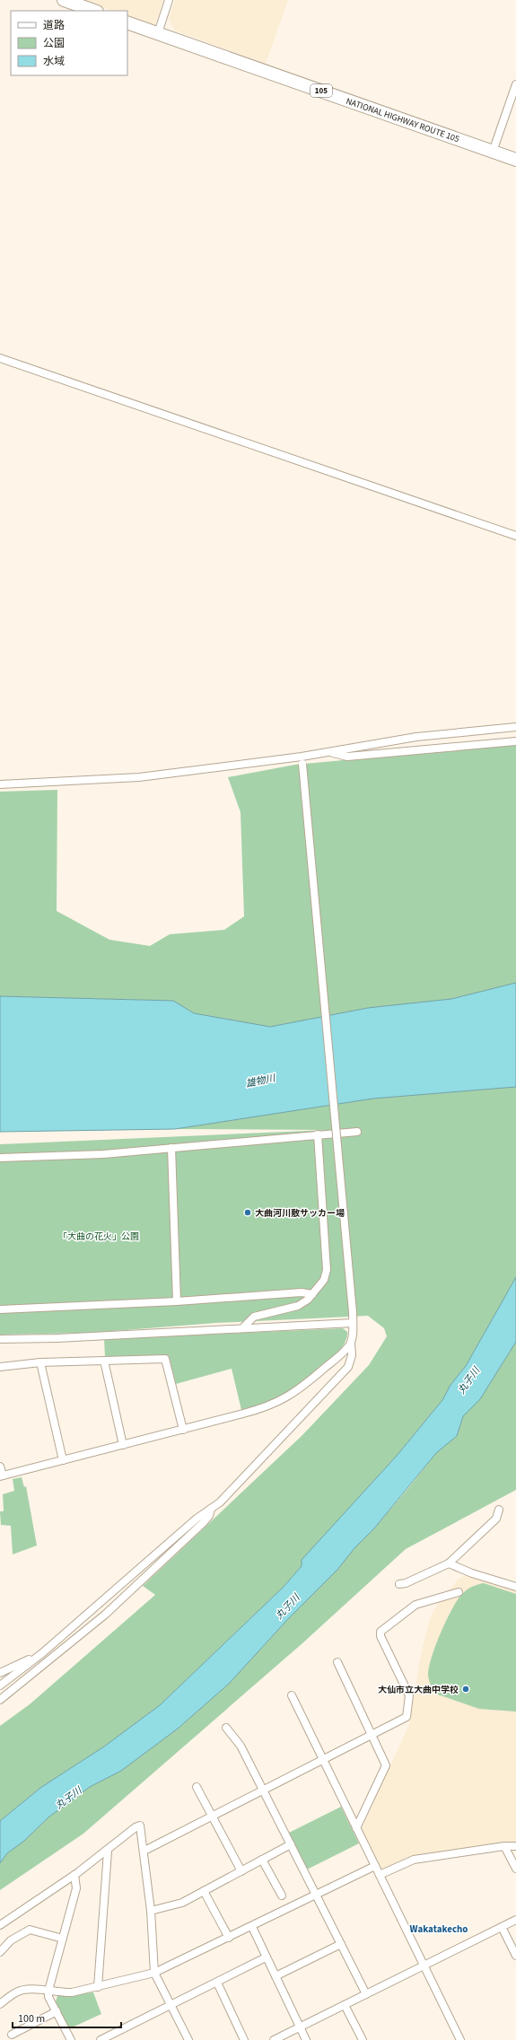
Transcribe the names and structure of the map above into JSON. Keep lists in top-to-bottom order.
{
  "streets": {
    "highway": ["105", "NATIONAL HIGHWAY ROUTE 105"]
  },
  "districts": ["Wakatakecho"],
  "water": ["雄物川", "丸子川"],
  "parks": ["「大曲の花火」公園"],
  "places": ["大曲河川敷サッカー場", "大仙市立大曲中学校"],
  "legend": ["道路", "公園", "水域"],
  "scale_bar": "100 m"
}
